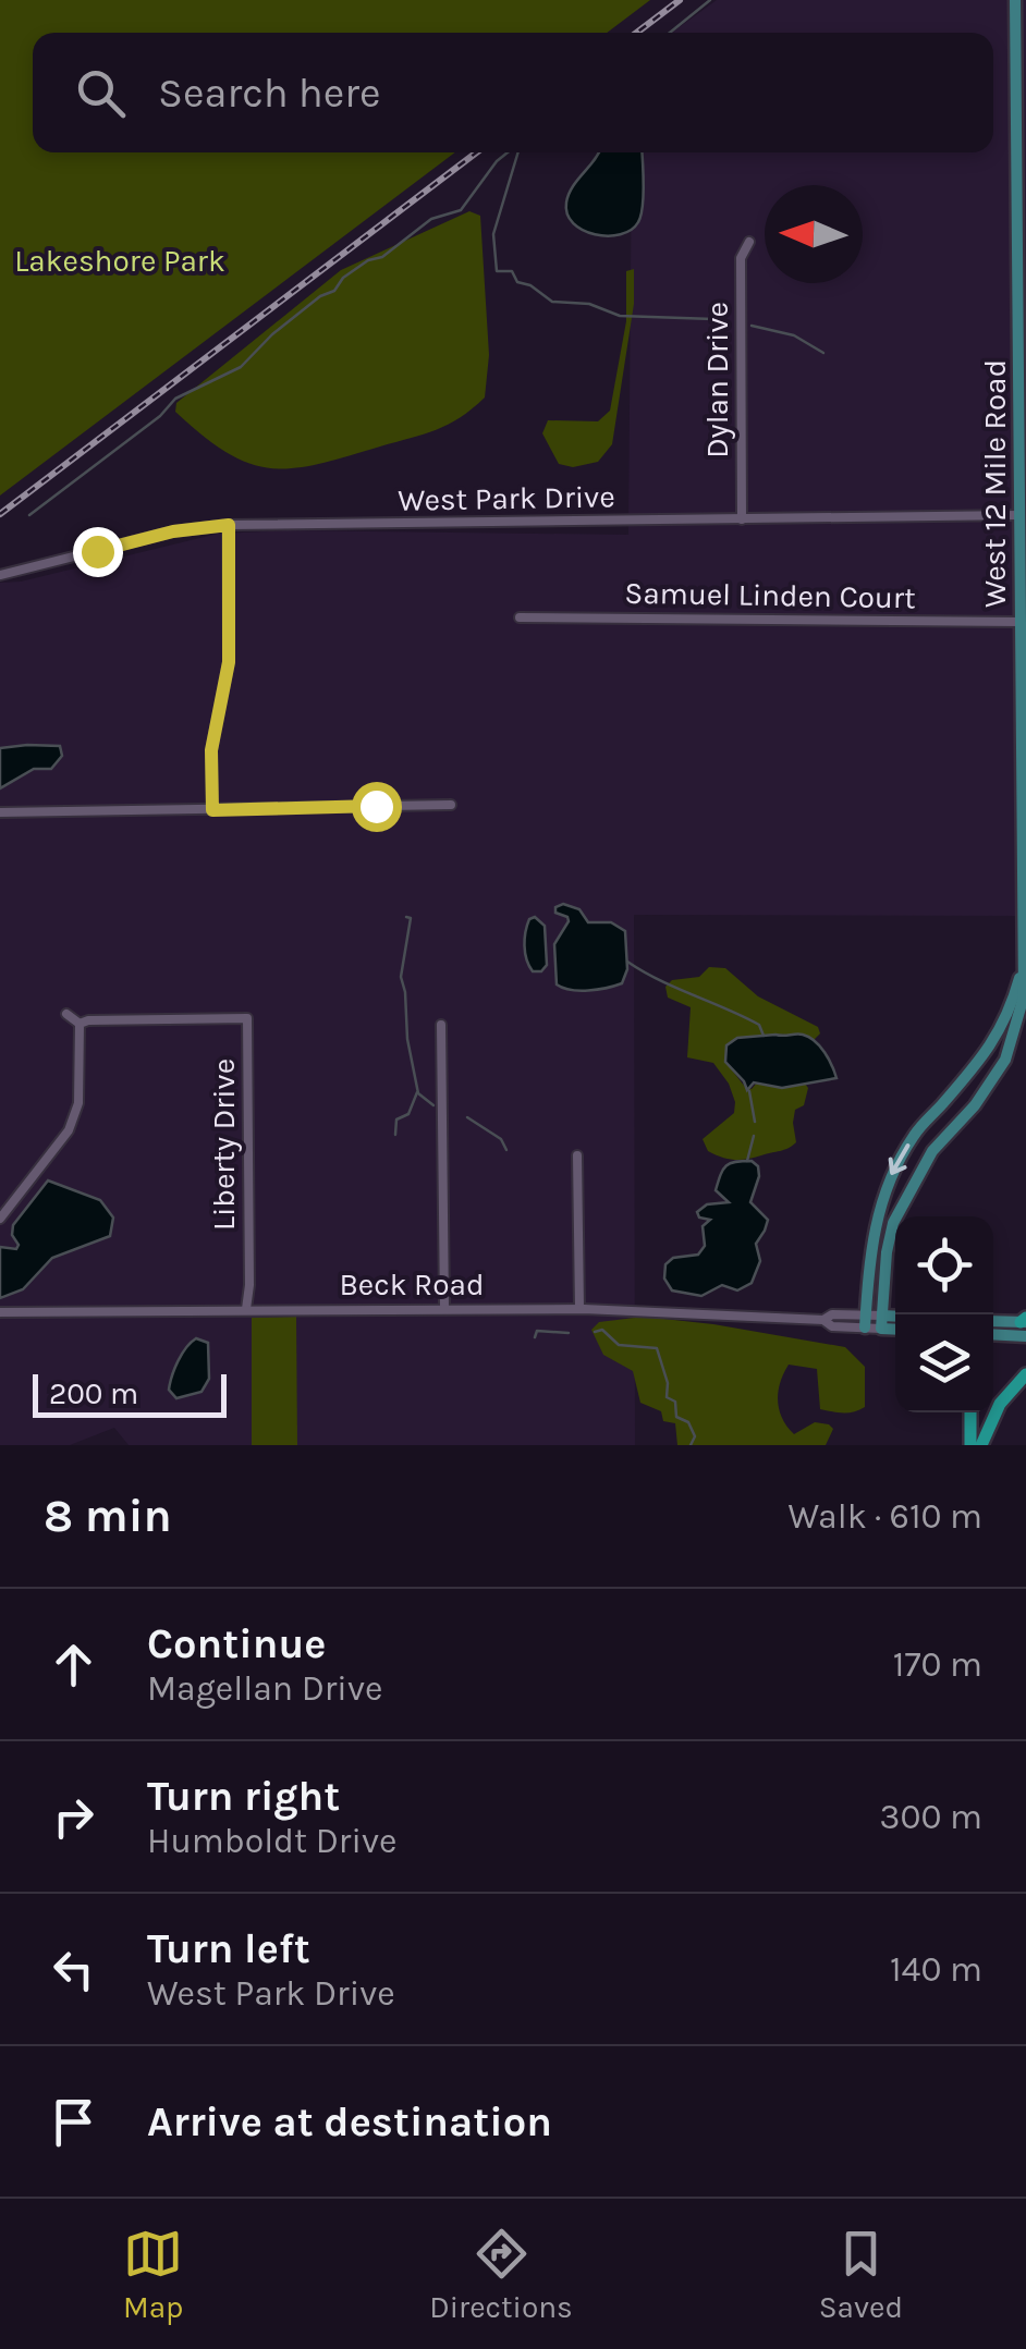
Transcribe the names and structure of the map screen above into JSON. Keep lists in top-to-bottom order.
{
  "streets": {
    "main road": ["West 12 Mile Road", "Beck Road"],
    "street": [
      "Dylan Drive",
      "West Park Drive",
      "Samuel Linden Court",
      "Liberty Drive"
    ]
  },
  "crossings": [
    ["Dylan Drive", "West Park Drive"],
    ["West 12 Mile Road", "West Park Drive"],
    ["West 12 Mile Road", "Samuel Linden Court"],
    ["West 12 Mile Road", "Beck Road"],
    ["Liberty Drive", "Beck Road"]
  ],
  "parks": ["Lakeshore Park"],
  "scale_bar": "200 m",
  "north": "left",
  "page": {
    "search": "Search here",
    "scale": "200 m",
    "heading": ["8 min", "Walk · 610 m"],
    "list": [
      ["Continue", "Magellan Drive", "170 m"],
      ["Turn right", "Humboldt Drive", "300 m"],
      ["Turn left", "West Park Drive", "140 m"],
      "Arrive at destination"
    ],
    "nav": ["Map", "Directions", "Saved"]
  }
}
